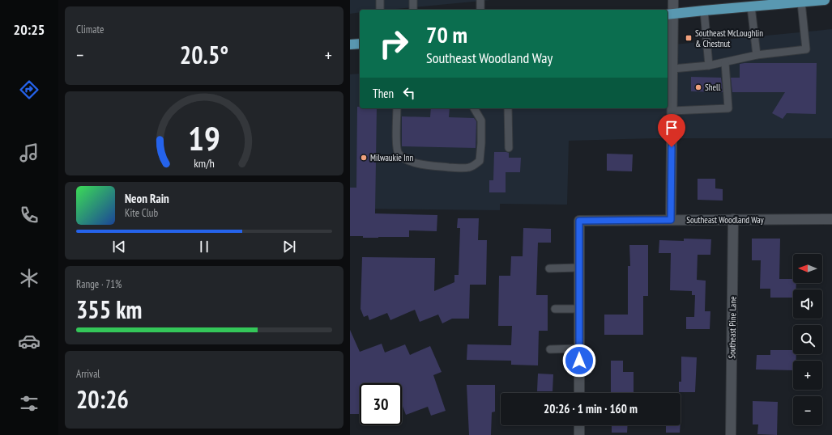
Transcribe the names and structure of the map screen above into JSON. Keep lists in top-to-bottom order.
{
  "streets": {
    "street": ["Southeast Woodland Way", "Southeast Pine Lane"]
  },
  "crossings": [
    ["Southeast Woodland Way", "Southeast Pine Lane"]
  ],
  "places": {
    "transit": ["Southeast McLoughlin & Chestnut"],
    "other": ["Shell", "Milwaukie Inn"]
  },
  "north": "left",
  "page": {
    "tabs": "20:25",
    "tile": [
      "Climate",
      ["Range · 71%", "355 km"],
      ["Arrival", "20:26"]
    ],
    "turn": ["70 m", "Southeast Woodland Way"],
    "heat": ["−", "20.5°", "+"],
    "then": "Then",
    "song": ["Neon Rain", "Kite Club"],
    "map_buttons": ["+", "−"],
    "limit": "30",
    "trip": "20:26 · 1 min · 160 m",
    "gauge": ["19", "km/h"]
  }
}
